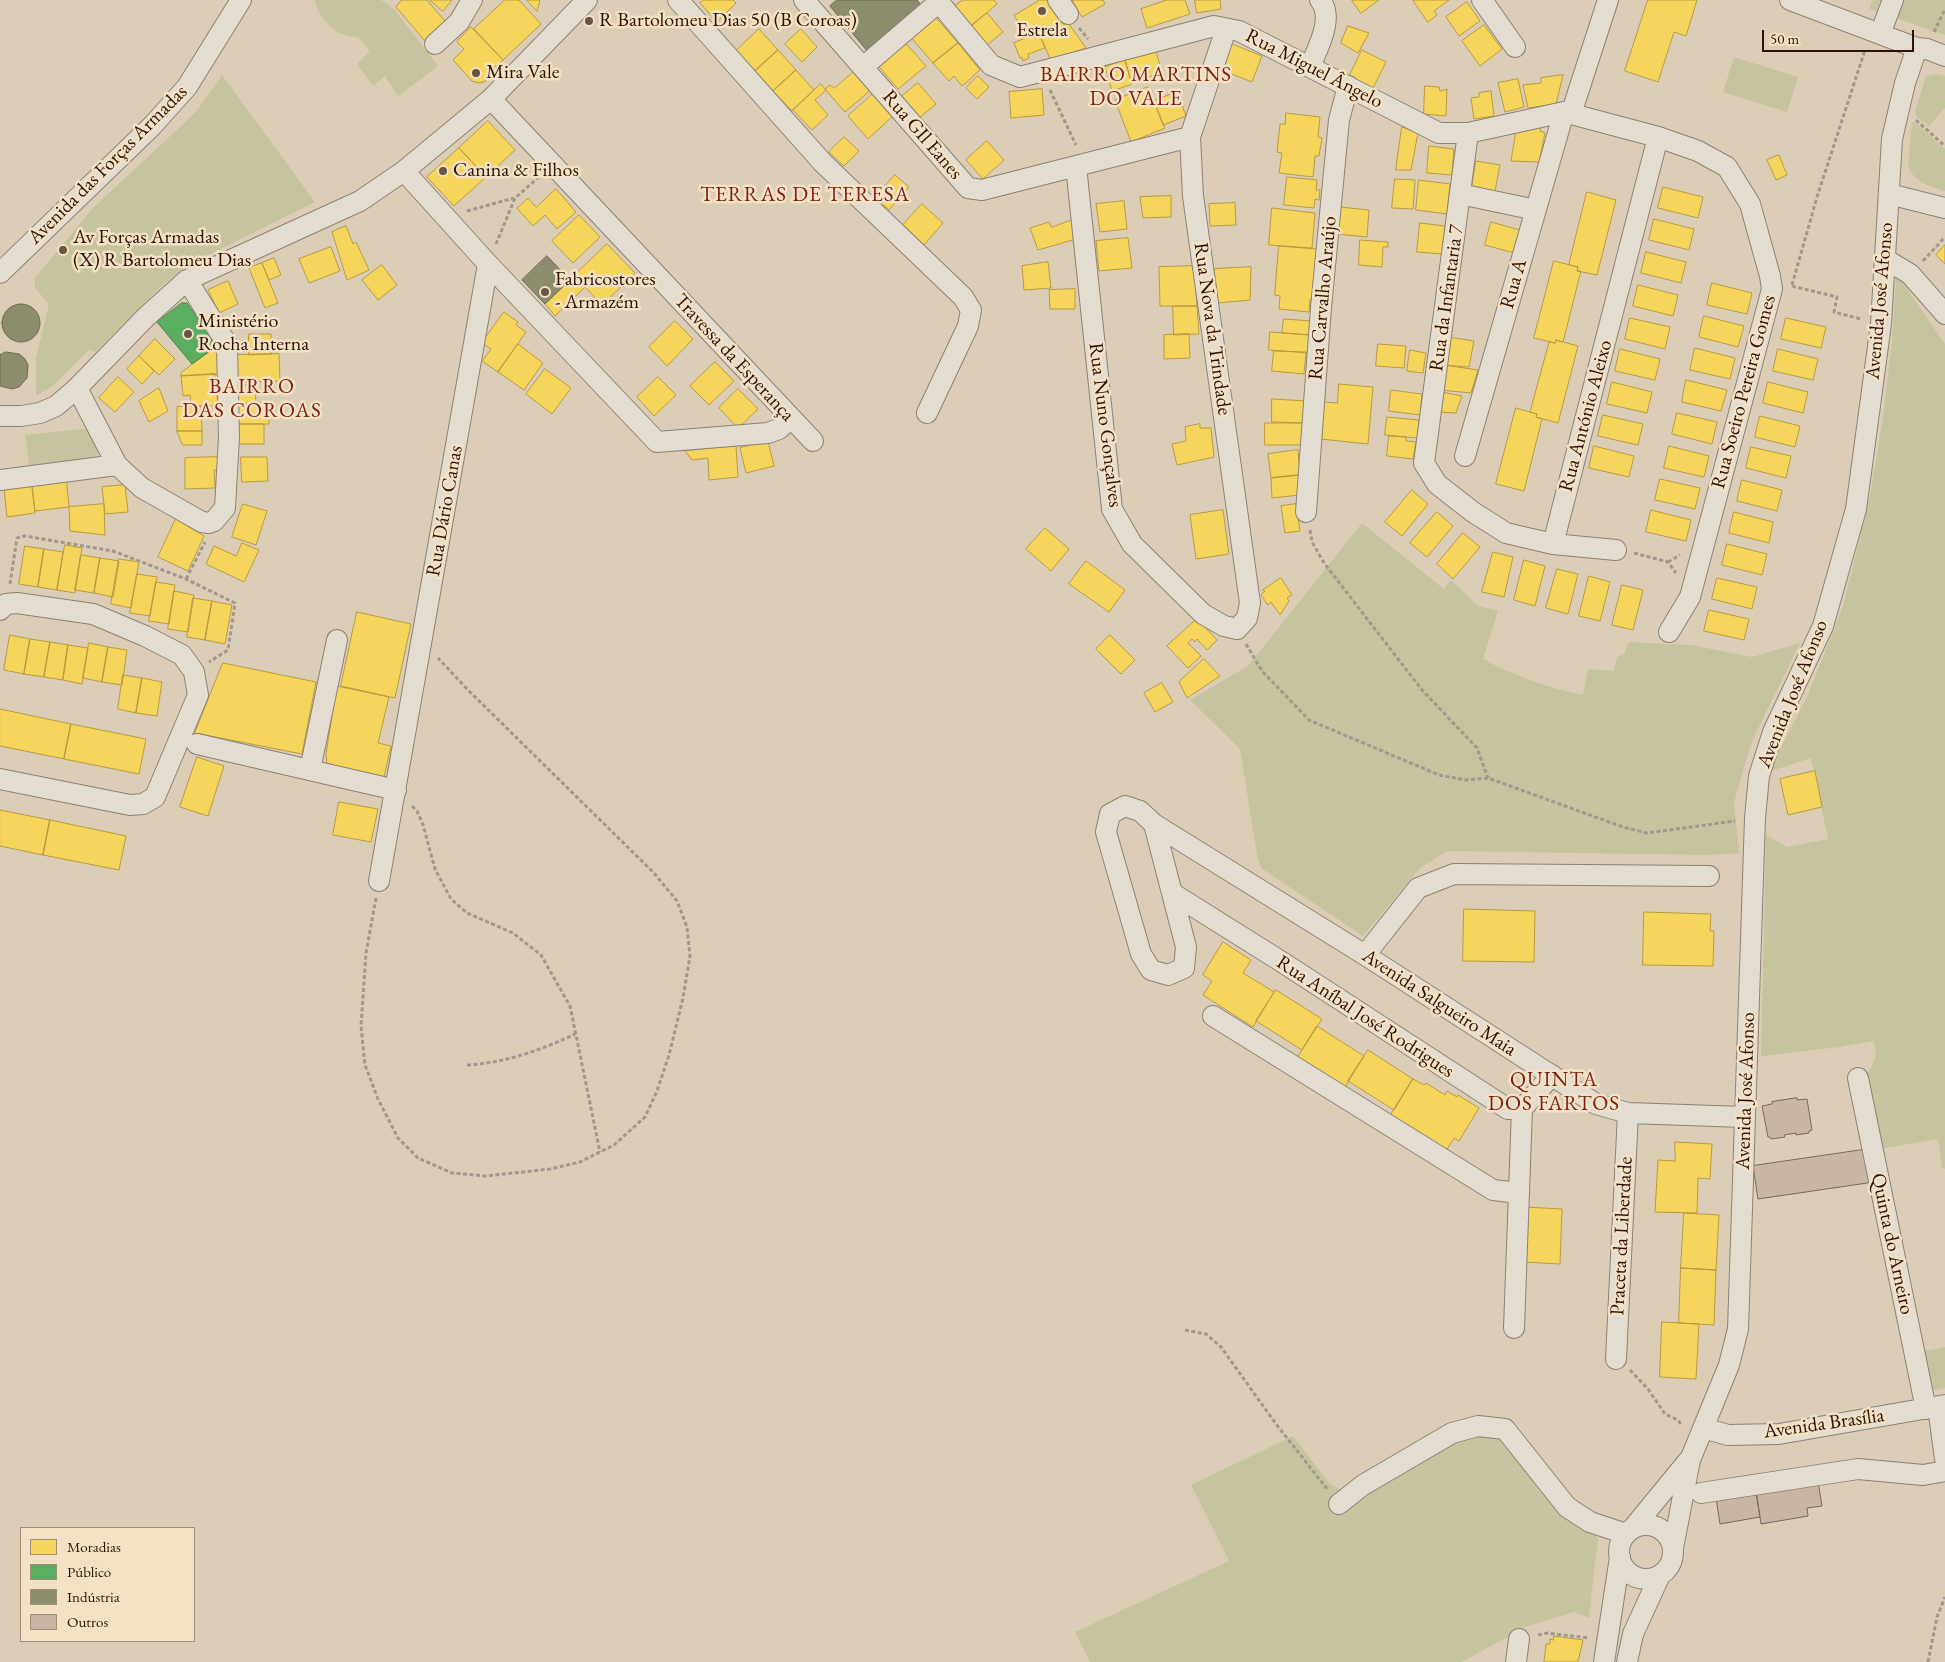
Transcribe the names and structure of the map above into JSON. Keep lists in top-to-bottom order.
{
  "streets": {
    "street": [
      "Rua Miguel Ângelo",
      "Rua GIl Eanes",
      "Avenida das Forças Armadas",
      "Rua A",
      "Rua Carvalho Araújo",
      "Rua da Infantaria 7",
      "Avenida José Afonso",
      "Rua Nova da Trindade",
      "Travessa da Esperança",
      "Rua Soeiro Pereira Gomes",
      "Rua António Aleixo",
      "Rua Nuno Gonçalves",
      "Rua Dário Canas",
      "Avenida Salgueiro Maia",
      "Rua Aníbal José Rodrigues",
      "Praceta da Liberdade",
      "Quinta do Arneiro",
      "Avenida Brasília"
    ]
  },
  "crossings": [
    ["Rua Miguel Ângelo", "Rua A"],
    ["Rua Miguel Ângelo", "Rua Carvalho Araújo"],
    ["Rua Miguel Ângelo", "Rua da Infantaria 7"],
    ["Rua Miguel Ângelo", "Rua Nova da Trindade"],
    ["Rua Miguel Ângelo", "Rua Soeiro Pereira Gomes"],
    ["Rua GIl Eanes", "Rua Nova da Trindade"],
    ["Rua GIl Eanes", "Rua Nuno Gonçalves"],
    ["Rua A", "Rua Soeiro Pereira Gomes"],
    ["Rua da Infantaria 7", "Rua António Aleixo"],
    ["Avenida José Afonso", "Avenida Salgueiro Maia"],
    ["Avenida José Afonso", "Avenida Brasília"],
    ["Rua Nova da Trindade", "Rua Nuno Gonçalves"],
    ["Rua Soeiro Pereira Gomes", "Rua António Aleixo"],
    ["Avenida Salgueiro Maia", "Rua Aníbal José Rodrigues"],
    ["Avenida Salgueiro Maia", "Praceta da Liberdade"],
    ["Quinta do Arneiro", "Avenida Brasília"]
  ],
  "districts": [
    "BAIRRO MARTINS DO VALE",
    "TERRAS DE TERESA",
    "BAIRRO DAS COROAS",
    "QUINTA DOS FARTOS"
  ],
  "places": [
    "Estrela",
    "R Bartolomeu Dias 50 (B Coroas)",
    "Mira Vale",
    "Canina & Filhos",
    "Av Forças Armadas (X) R Bartolomeu Dias",
    "Fabricostores - Armazém",
    "Ministério Rocha Interna"
  ],
  "legend": [
    "Moradias",
    "Público",
    "Indústria",
    "Outros"
  ],
  "scale_bar": "50 m"
}
